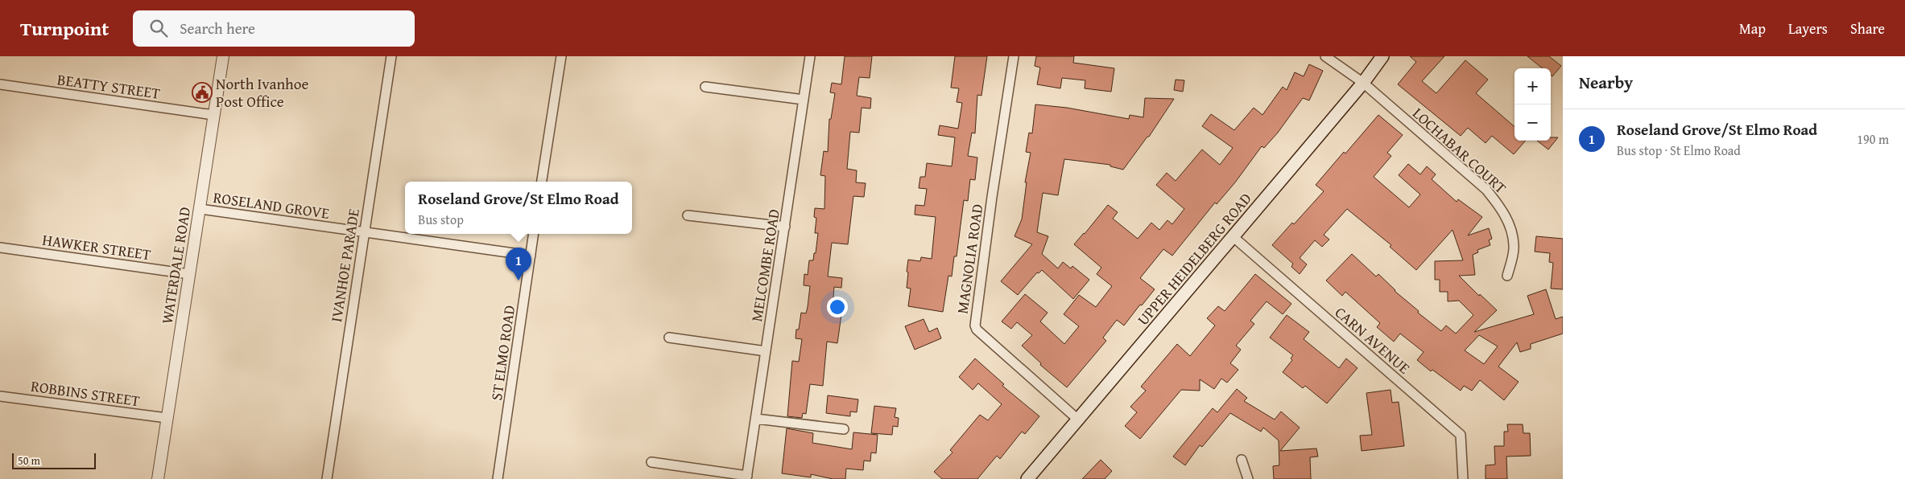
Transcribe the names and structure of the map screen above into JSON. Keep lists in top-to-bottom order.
{
  "streets": {
    "main road": ["UPPER HEIDELBERG ROAD"],
    "street": [
      "BEATTY STREET",
      "LOCHABAR COURT",
      "ROSELAND GROVE",
      "HAWKER STREET",
      "MAGNOLIA ROAD",
      "WATERDALE ROAD",
      "IVANHOE PARADE",
      "MELCOMBE ROAD",
      "CARN AVENUE",
      "ST ELMO ROAD",
      "ROBBINS STREET"
    ]
  },
  "crossings": [
    ["BEATTY STREET", "WATERDALE ROAD"],
    ["LOCHABAR COURT", "UPPER HEIDELBERG ROAD"],
    ["ROSELAND GROVE", "WATERDALE ROAD"],
    ["ROSELAND GROVE", "IVANHOE PARADE"],
    ["ROSELAND GROVE", "ST ELMO ROAD"],
    ["HAWKER STREET", "WATERDALE ROAD"],
    ["MAGNOLIA ROAD", "UPPER HEIDELBERG ROAD"],
    ["UPPER HEIDELBERG ROAD", "CARN AVENUE"],
    ["WATERDALE ROAD", "ROBBINS STREET"]
  ],
  "places": {
    "public building": ["North Ivanhoe Post Office"]
  },
  "scale_bar": "50 m",
  "page": {
    "header": "Turnpoint",
    "search": "Search here",
    "nav": ["Map", "Layers", "Share"],
    "heading": "Nearby",
    "map_buttons": ["+", "−"],
    "list": [
      {
        "mark": "1",
        "name": "Roseland Grove/St Elmo Road",
        "note": "Bus stop · St Elmo Road",
        "value": "190 m"
      }
    ],
    "popup": ["Roseland Grove/St Elmo Road", "Bus stop"],
    "pins": "1",
    "scale": "50 m"
  }
}
